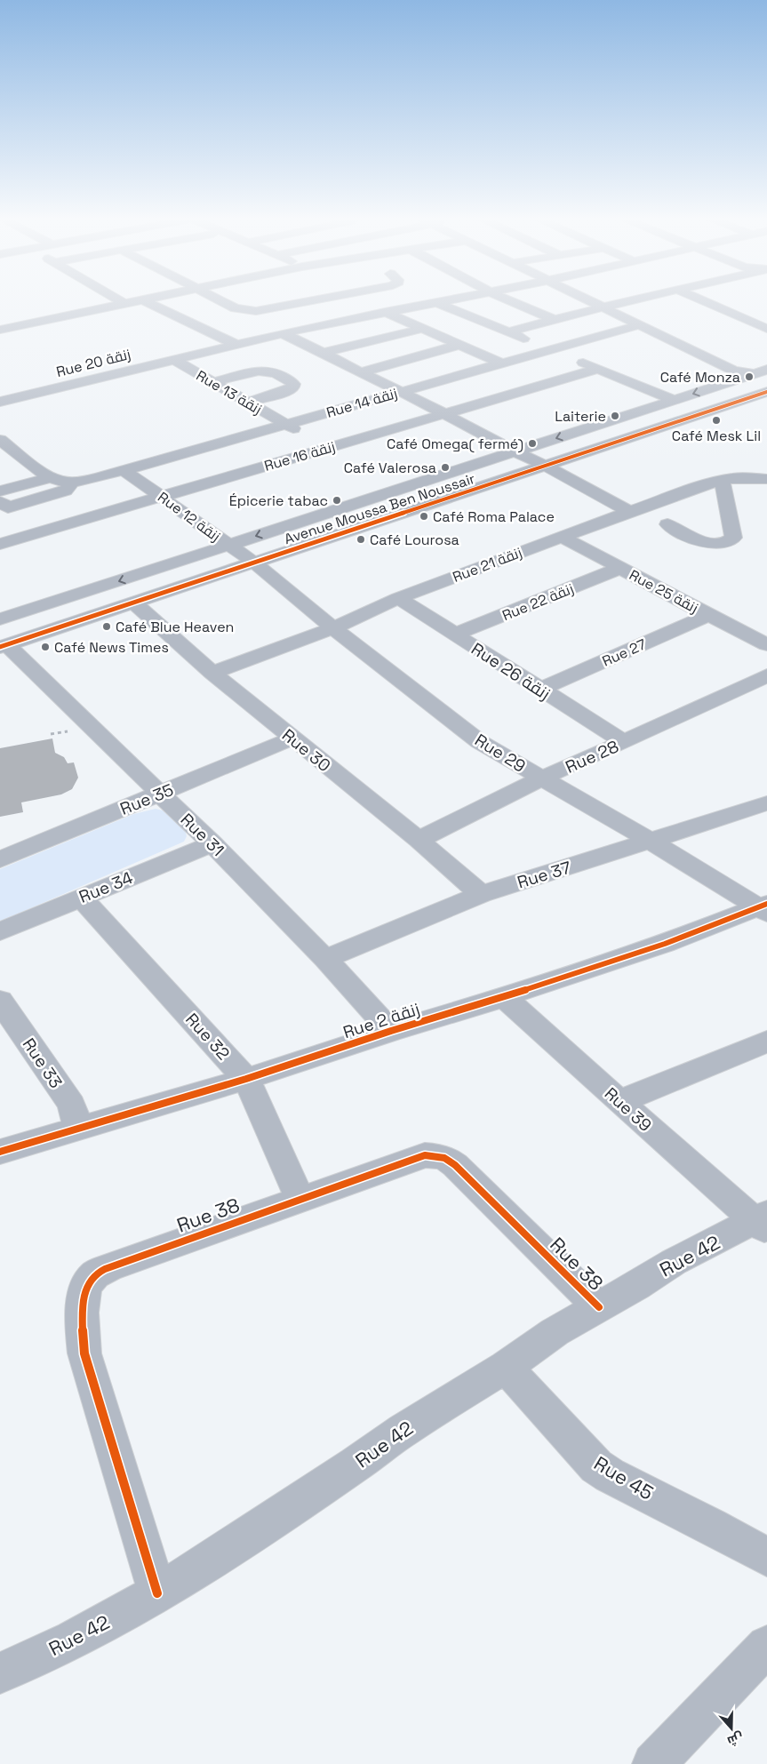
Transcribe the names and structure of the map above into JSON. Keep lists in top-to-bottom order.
{
  "streets": {
    "street": [
      "Rue 20 زنقة",
      "Rue 13 زنقة",
      "Rue 14 زنقة",
      "Rue 16 زنقة",
      "Avenue Moussa Ben Noussair",
      "Rue 12 زنقة",
      "Rue 21 زنقة",
      "Rue 25 زنقة",
      "Rue 22 زنقة",
      "Rue 27",
      "Rue 26 زنقة",
      "Rue 30",
      "Rue 29",
      "Rue 28",
      "Rue 35",
      "Rue 31",
      "Rue 37",
      "Rue 34",
      "Rue 2 زنقة",
      "Rue 32",
      "Rue 33",
      "Rue 39",
      "Rue 38",
      "Rue 42",
      "Rue 45"
    ]
  },
  "crossings": [
    ["Rue 20 زنقة", "Rue 13 زنقة"],
    ["Rue 13 زنقة", "Rue 14 زنقة"],
    ["Rue 13 زنقة", "Rue 16 زنقة"],
    ["Rue 14 زنقة", "Rue 12 زنقة"],
    ["Rue 16 زنقة", "Rue 12 زنقة"],
    ["Avenue Moussa Ben Noussair", "Rue 12 زنقة"],
    ["Avenue Moussa Ben Noussair", "Rue 30"],
    ["Avenue Moussa Ben Noussair", "Rue 29"],
    ["Avenue Moussa Ben Noussair", "Rue 31"],
    ["Rue 12 زنقة", "Rue 29"],
    ["Rue 21 زنقة", "Rue 25 زنقة"],
    ["Rue 21 زنقة", "Rue 26 زنقة"],
    ["Rue 21 زنقة", "Rue 30"],
    ["Rue 21 زنقة", "Rue 29"],
    ["Rue 25 زنقة", "Rue 22 زنقة"],
    ["Rue 25 زنقة", "Rue 27"],
    ["Rue 22 زنقة", "Rue 26 زنقة"],
    ["Rue 27", "Rue 26 زنقة"],
    ["Rue 26 زنقة", "Rue 28"],
    ["Rue 30", "Rue 28"],
    ["Rue 30", "Rue 35"],
    ["Rue 30", "Rue 37"],
    ["Rue 29", "Rue 28"],
    ["Rue 29", "Rue 37"],
    ["Rue 29", "Rue 2 زنقة"],
    ["Rue 35", "Rue 31"],
    ["Rue 31", "Rue 37"],
    ["Rue 31", "Rue 34"],
    ["Rue 31", "Rue 2 زنقة"],
    ["Rue 34", "Rue 32"],
    ["Rue 2 زنقة", "Rue 32"],
    ["Rue 2 زنقة", "Rue 33"],
    ["Rue 2 زنقة", "Rue 39"],
    ["Rue 32", "Rue 38"],
    ["Rue 39", "Rue 42"],
    ["Rue 38", "Rue 42"],
    ["Rue 42", "Rue 45"]
  ],
  "places": [
    "Café Monza",
    "Laiterie",
    "Café Mesk Lil",
    "Café Omega( fermé)",
    "Café Valerosa",
    "Épicerie tabac",
    "Café Roma Palace",
    "Café Lourosa",
    "Café Blue Heaven",
    "Café News Times"
  ],
  "north": "bottom"
}
